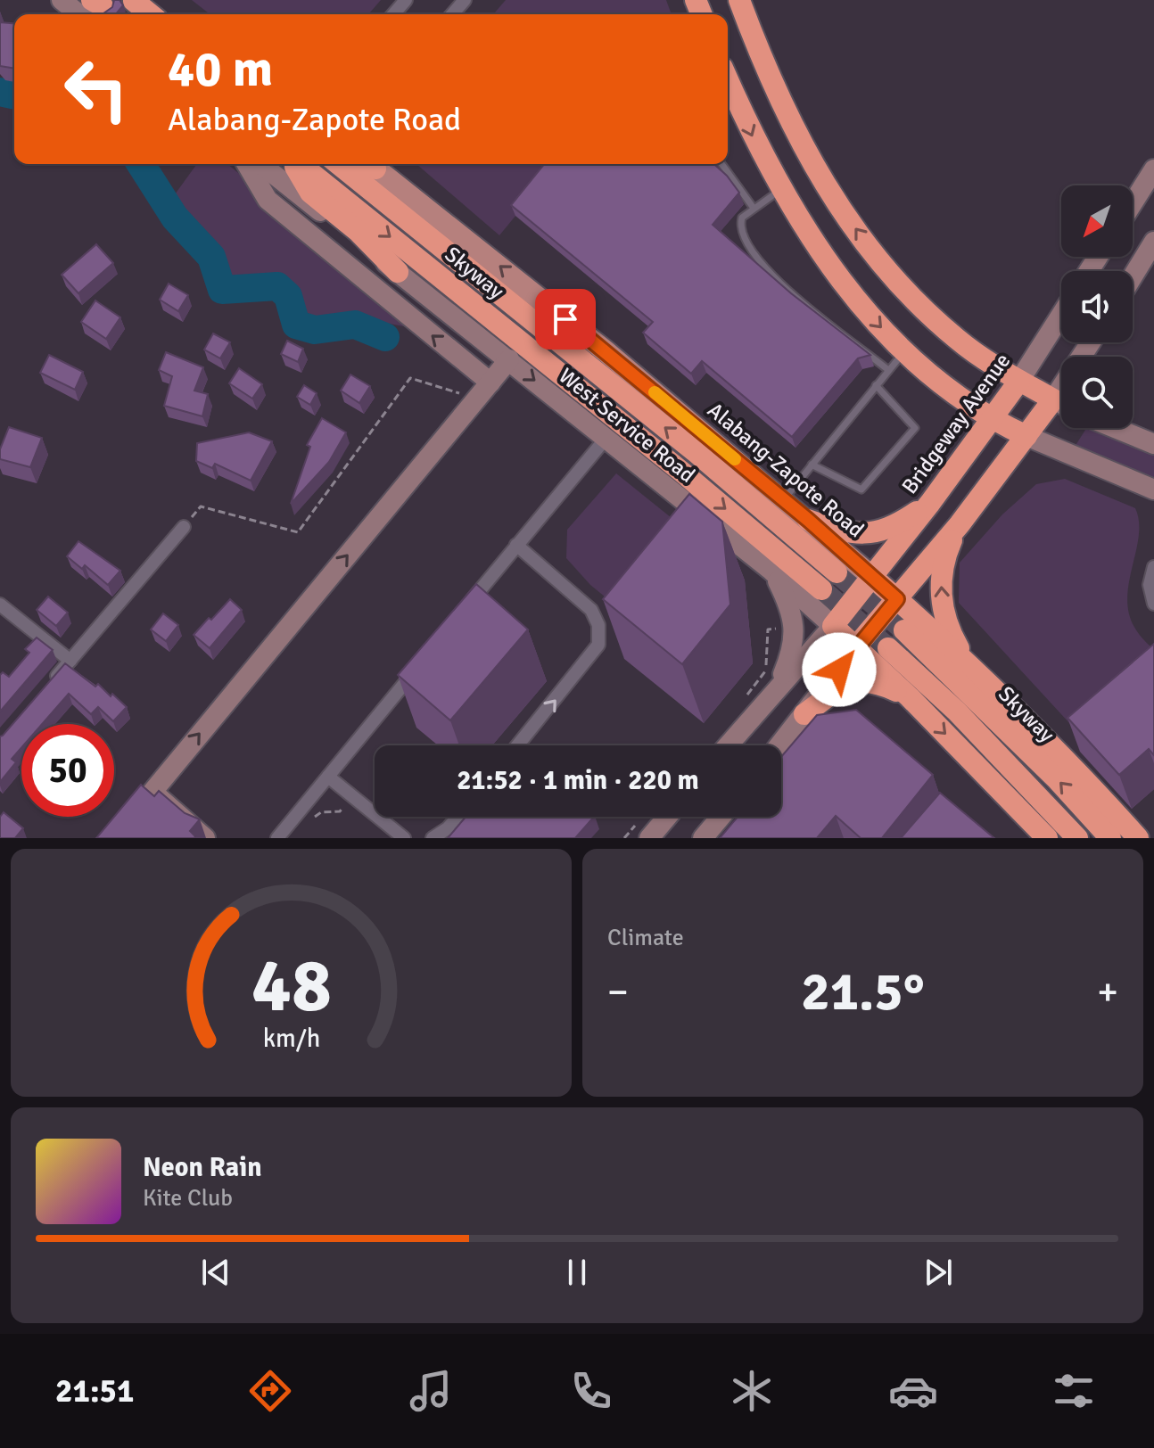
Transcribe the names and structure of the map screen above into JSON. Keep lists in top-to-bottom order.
{
  "streets": {
    "highway": ["Skyway", "Bridgeway Avenue", "Alabang-Zapote Road"],
    "main road": ["West Service Road"]
  },
  "crossings": [
    ["Bridgeway Avenue", "West Service Road"],
    ["Bridgeway Avenue", "Alabang-Zapote Road"]
  ],
  "north": "bottom left",
  "page": {
    "turn": ["40 m", "Alabang-Zapote Road"],
    "limit": "50",
    "trip": "21:52 · 1 min · 220 m",
    "tile": "Climate",
    "heat": ["−", "21.5°", "+"],
    "song": ["Neon Rain", "Kite Club"],
    "tabs": "21:51",
    "gauge": ["48", "km/h"]
  }
}
